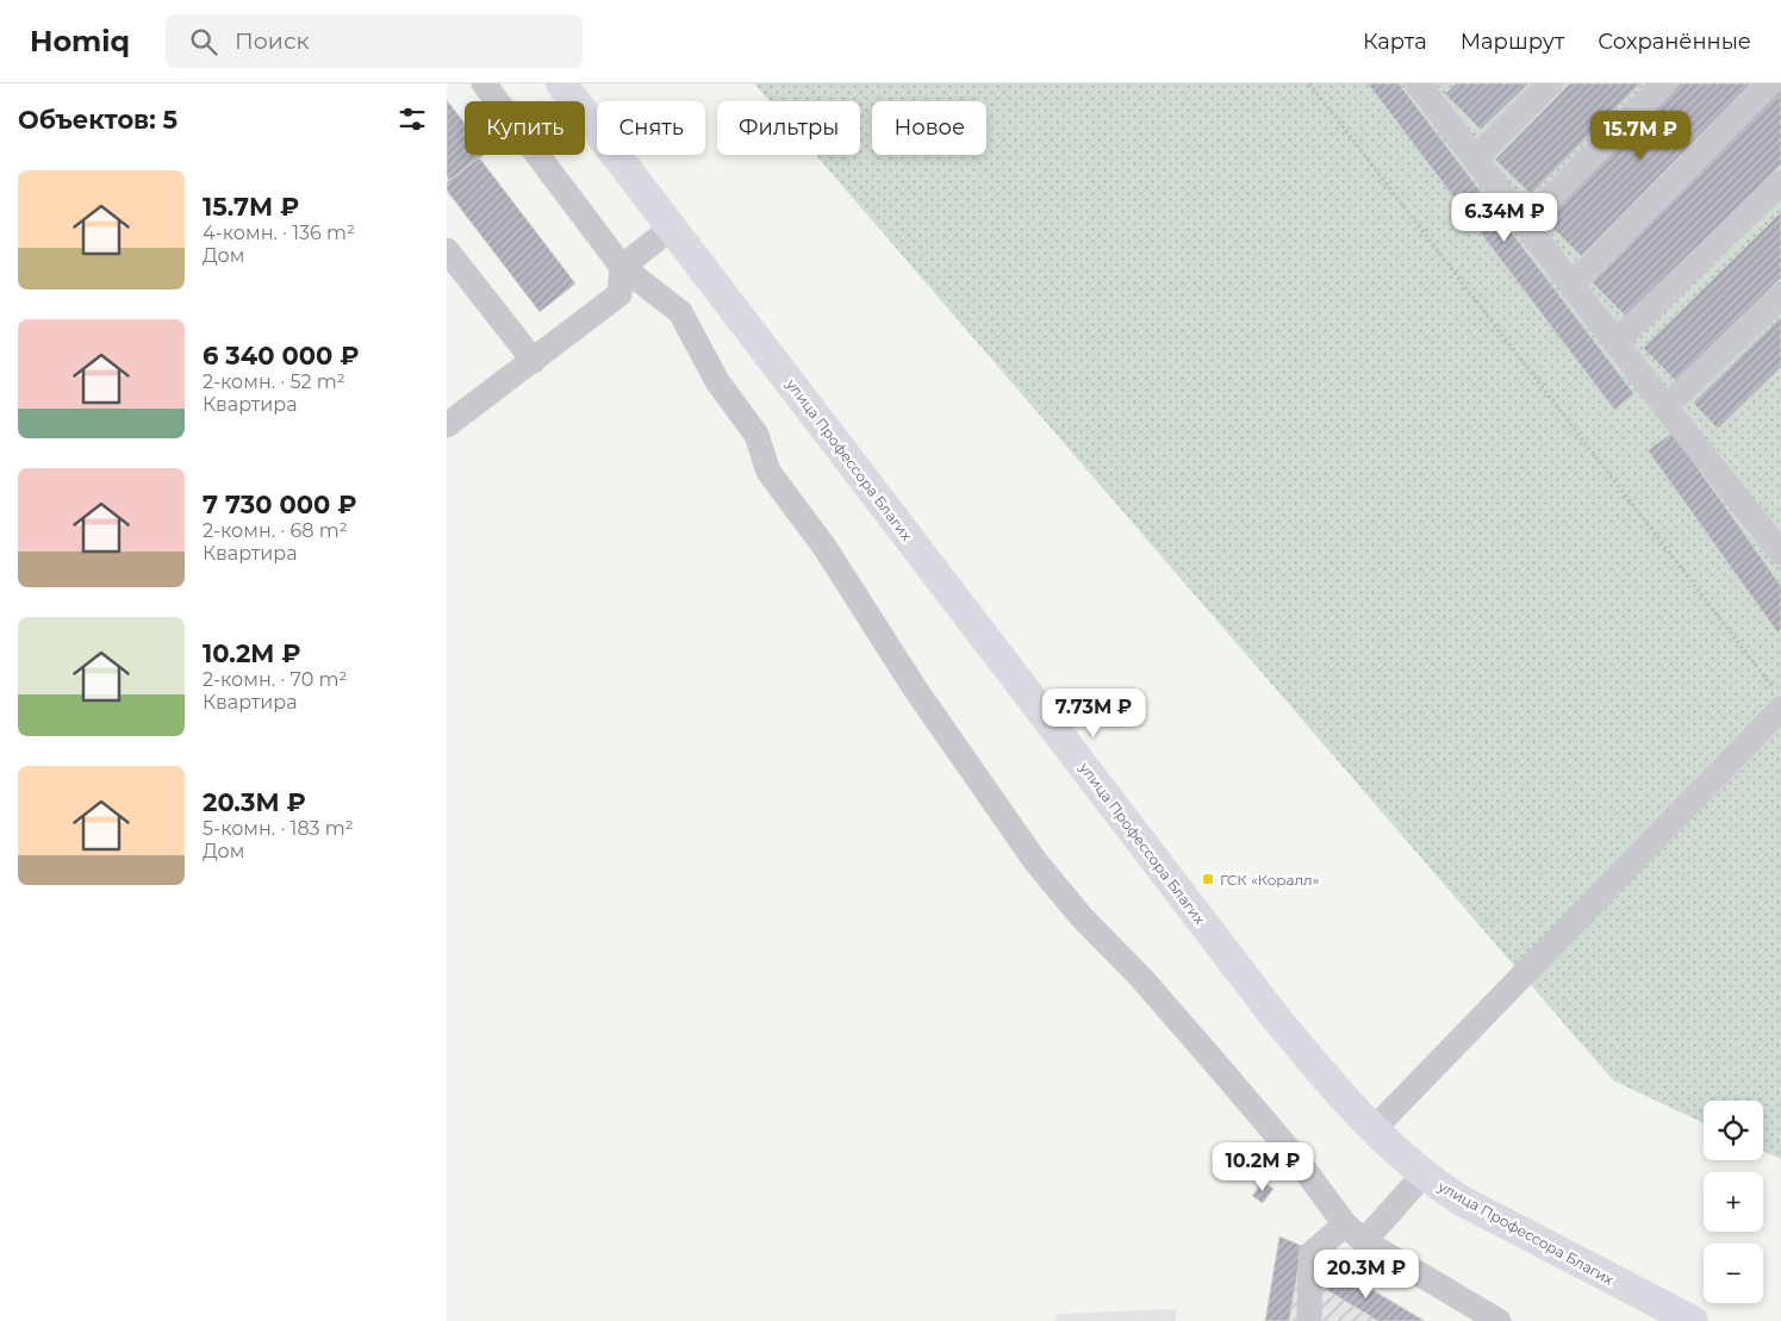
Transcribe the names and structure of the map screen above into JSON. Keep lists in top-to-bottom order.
{
  "streets": {
    "main road": ["улица Профессора Благих"]
  },
  "places": {
    "transit": ["ГСК «Коралл»"]
  },
  "page": {
    "header": "Homiq",
    "search": "Поиск",
    "nav": ["Карта", "Маршрут", "Сохранённые"],
    "heading": "Объектов: 5",
    "chip": [
      "Купить",
      "Снять",
      "Фильтры",
      "Новое"
    ],
    "price": [
      "15.7M ₽",
      "6.34M ₽",
      "7.73M ₽",
      "10.2M ₽",
      "20.3M ₽"
    ],
    "list": [
      {
        "name": "15.7M ₽",
        "note": "4-комн. · 136 m² · Дом"
      },
      {
        "name": "6 340 000 ₽",
        "note": "2-комн. · 52 m² · Квартира"
      },
      {
        "name": "7 730 000 ₽",
        "note": "2-комн. · 68 m² · Квартира"
      },
      {
        "name": "10.2M ₽",
        "note": "2-комн. · 70 m² · Квартира"
      },
      {
        "name": "20.3M ₽",
        "note": "5-комн. · 183 m² · Дом"
      }
    ],
    "map_buttons": ["+", "−"]
  }
}
